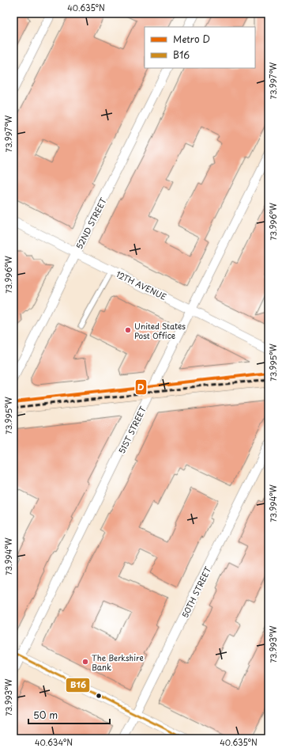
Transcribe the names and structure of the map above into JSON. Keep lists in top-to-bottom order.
{
  "streets": {
    "street": [
      "52ND STREET",
      "12TH AVENUE",
      "51ST STREET",
      "50TH STREET"
    ]
  },
  "crossings": [
    ["52ND STREET", "12TH AVENUE"],
    ["12TH AVENUE", "51ST STREET"]
  ],
  "places": ["United States Post Office", "The Berkshire Bank"],
  "lines": ["metro line D", "transit line B16"],
  "legend": ["Metro D", "B16"],
  "scale_bar": "50 m",
  "coordinates": [
    "40.635°N",
    "73.997°W",
    "73.996°W",
    "73.995°W",
    "73.994°W",
    "73.993°W",
    "40.634°N"
  ]
}
